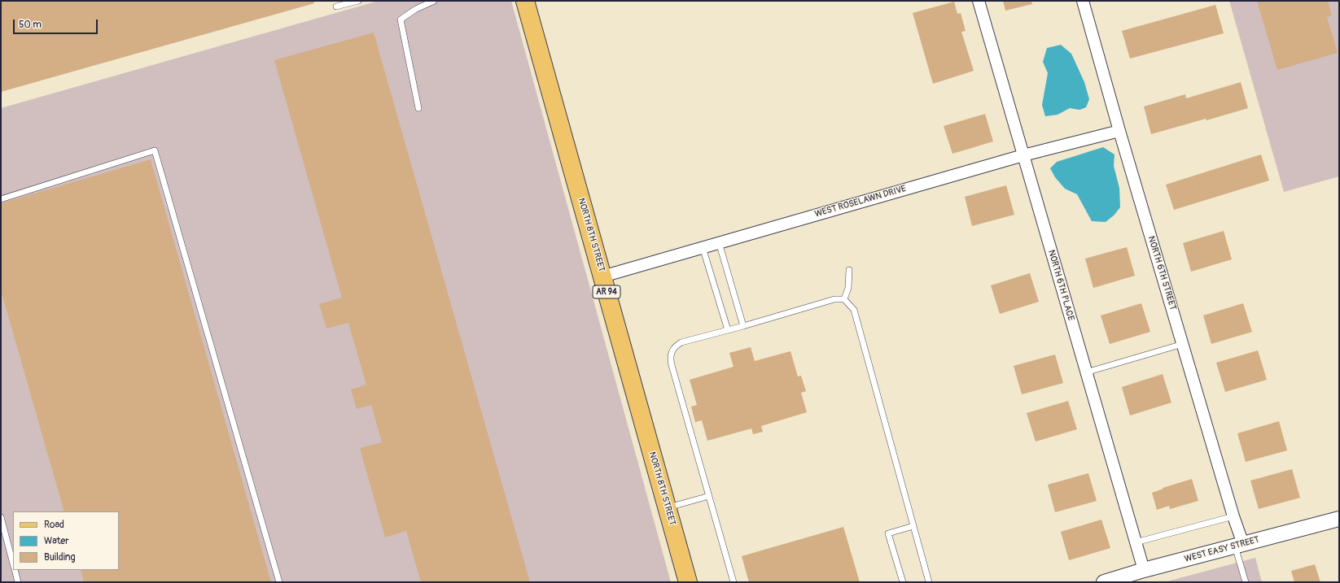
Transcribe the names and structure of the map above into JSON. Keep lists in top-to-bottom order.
{
  "streets": {
    "main road": ["NORTH 8TH STREET", "AR 94"],
    "street": [
      "WEST ROSELAWN DRIVE",
      "NORTH 6TH STREET",
      "NORTH 6TH PLACE",
      "WEST EASY STREET"
    ]
  },
  "crossings": [
    ["WEST ROSELAWN DRIVE", "NORTH 8TH STREET"],
    ["WEST ROSELAWN DRIVE", "NORTH 6TH STREET"],
    ["WEST ROSELAWN DRIVE", "NORTH 6TH PLACE"],
    ["NORTH 6TH STREET", "WEST EASY STREET"],
    ["NORTH 6TH PLACE", "WEST EASY STREET"]
  ],
  "legend": ["Road", "Water", "Building"],
  "scale_bar": "50 m"
}
